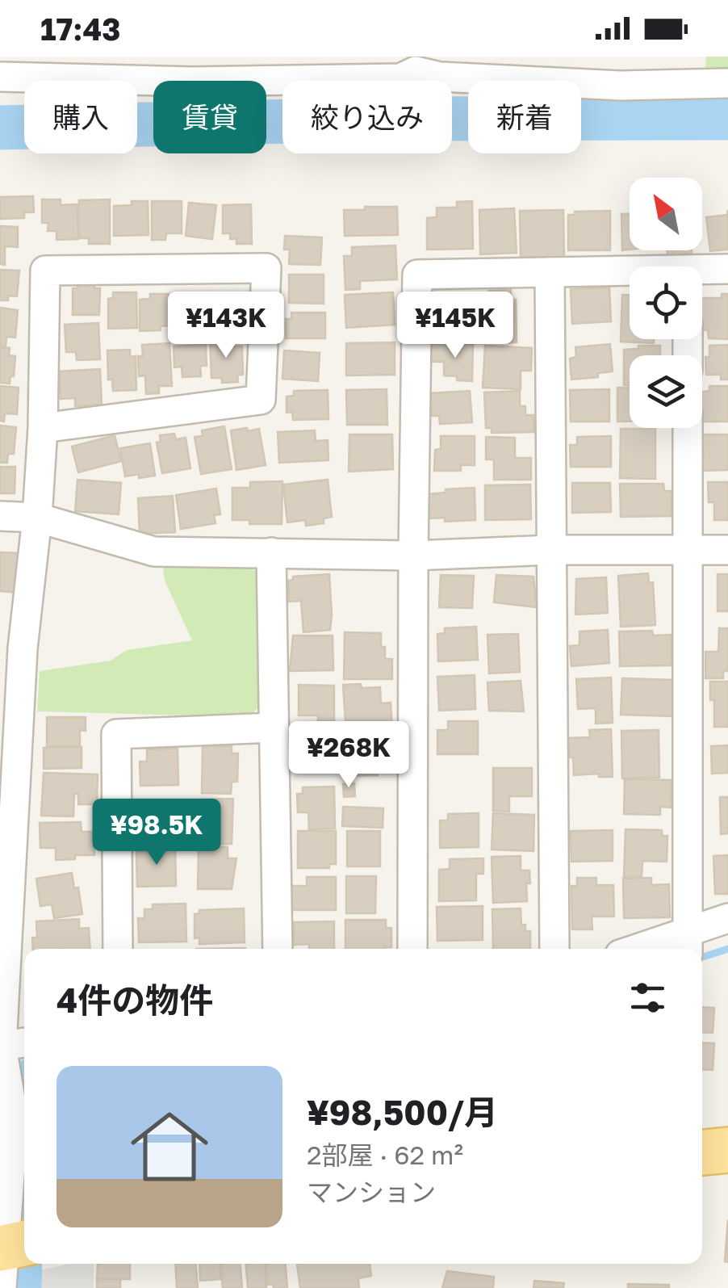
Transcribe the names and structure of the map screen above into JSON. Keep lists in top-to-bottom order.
{
  "north": "top left",
  "page": {
    "status": "17:43",
    "chip": [
      "購入",
      "賃貸",
      "絞り込み",
      "新着"
    ],
    "price": [
      "¥143K",
      "¥145K",
      "¥268K",
      "¥98.5K"
    ],
    "heading": "4件の物件",
    "list": [
      {
        "name": "¥98,500/月",
        "note": "2部屋 · 62 m² · マンション"
      }
    ]
  }
}
